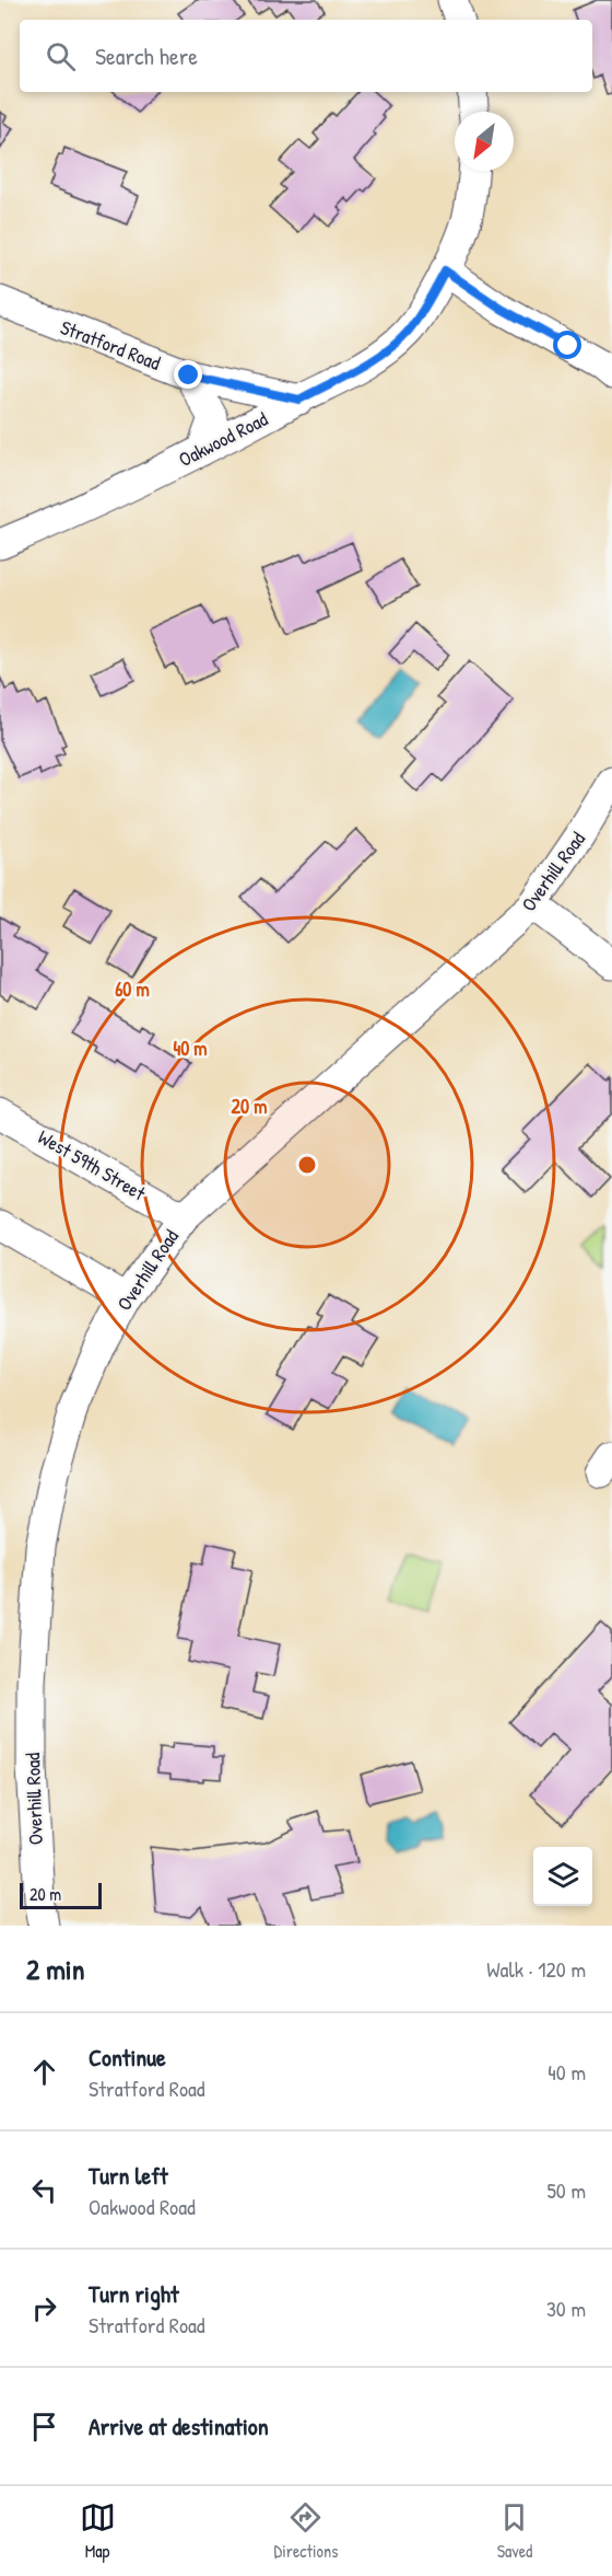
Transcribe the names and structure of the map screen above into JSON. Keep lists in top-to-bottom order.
{
  "streets": {
    "street": [
      "Stratford Road",
      "Oakwood Road",
      "Overhill Road",
      "West 59th Street"
    ]
  },
  "crossings": [
    ["Stratford Road", "Oakwood Road"],
    ["Overhill Road", "West 59th Street"]
  ],
  "scale_bar": "20 m",
  "north": "bottom left",
  "page": {
    "search": "Search here",
    "scale": "20 m",
    "heading": ["2 min", "Walk · 120 m"],
    "list": [
      ["Continue", "Stratford Road", "40 m"],
      ["Turn left", "Oakwood Road", "50 m"],
      ["Turn right", "Stratford Road", "30 m"],
      "Arrive at destination"
    ],
    "nav": ["Map", "Directions", "Saved"]
  },
  "rings": ["60 m", "40 m", "20 m"]
}
